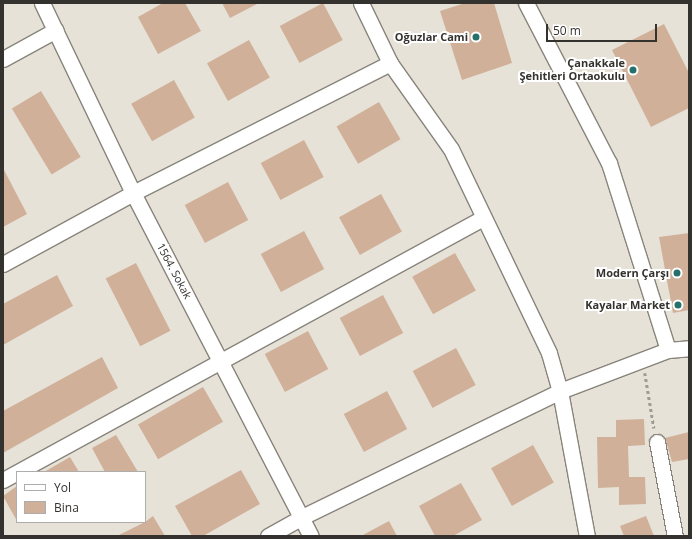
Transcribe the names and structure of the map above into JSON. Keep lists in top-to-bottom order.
{
  "streets": {
    "street": ["1564. Sokak"]
  },
  "places": [
    "Oğuzlar Cami",
    "Çanakkale Şehitleri Ortaokulu",
    "Modern Çarşı",
    "Kayalar Market"
  ],
  "legend": ["Yol", "Bina"],
  "scale_bar": "50 m"
}
